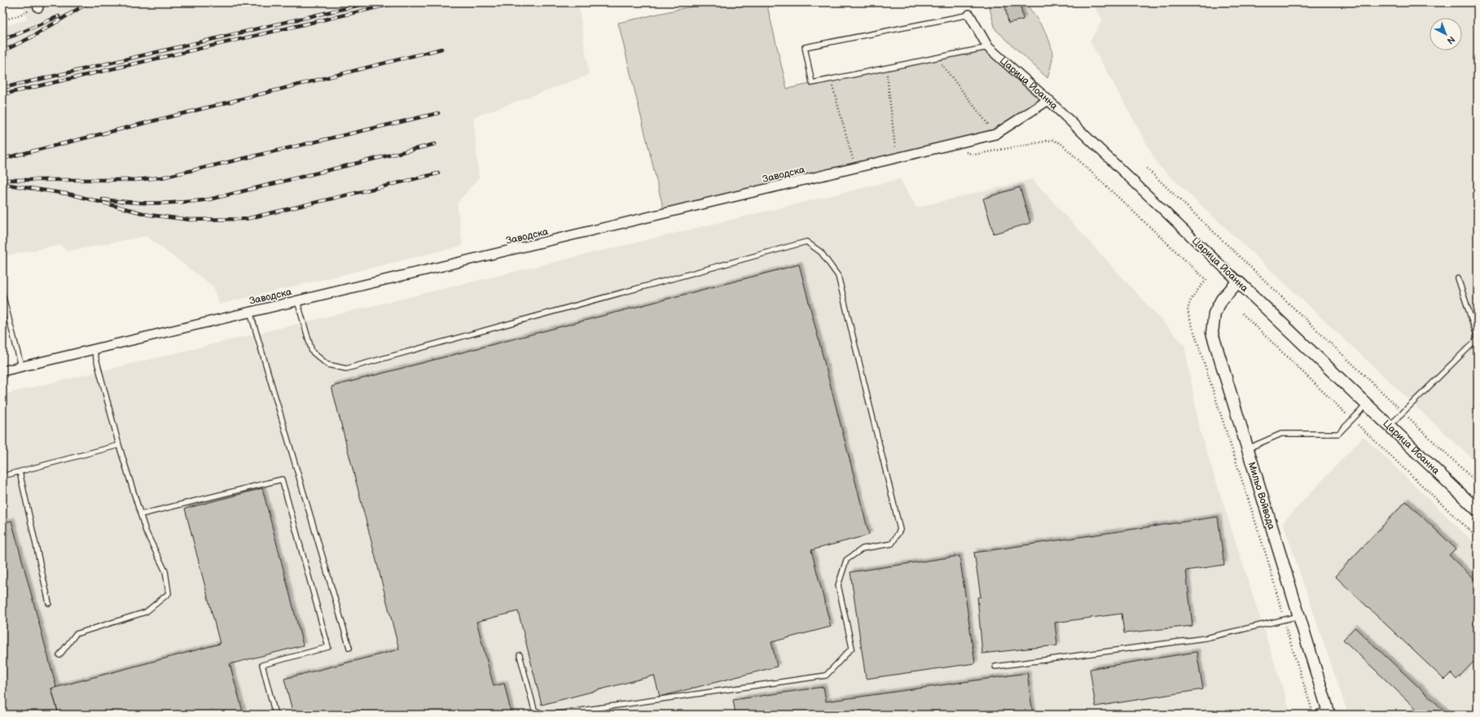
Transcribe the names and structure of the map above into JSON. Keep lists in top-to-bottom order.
{
  "streets": {
    "street": ["Царица Йоанна", "Заводска", "Мильо Войвода"]
  },
  "crossings": [
    ["Царица Йоанна", "Заводска"],
    ["Царица Йоанна", "Мильо Войвода"]
  ],
  "north": "bottom right"
}
